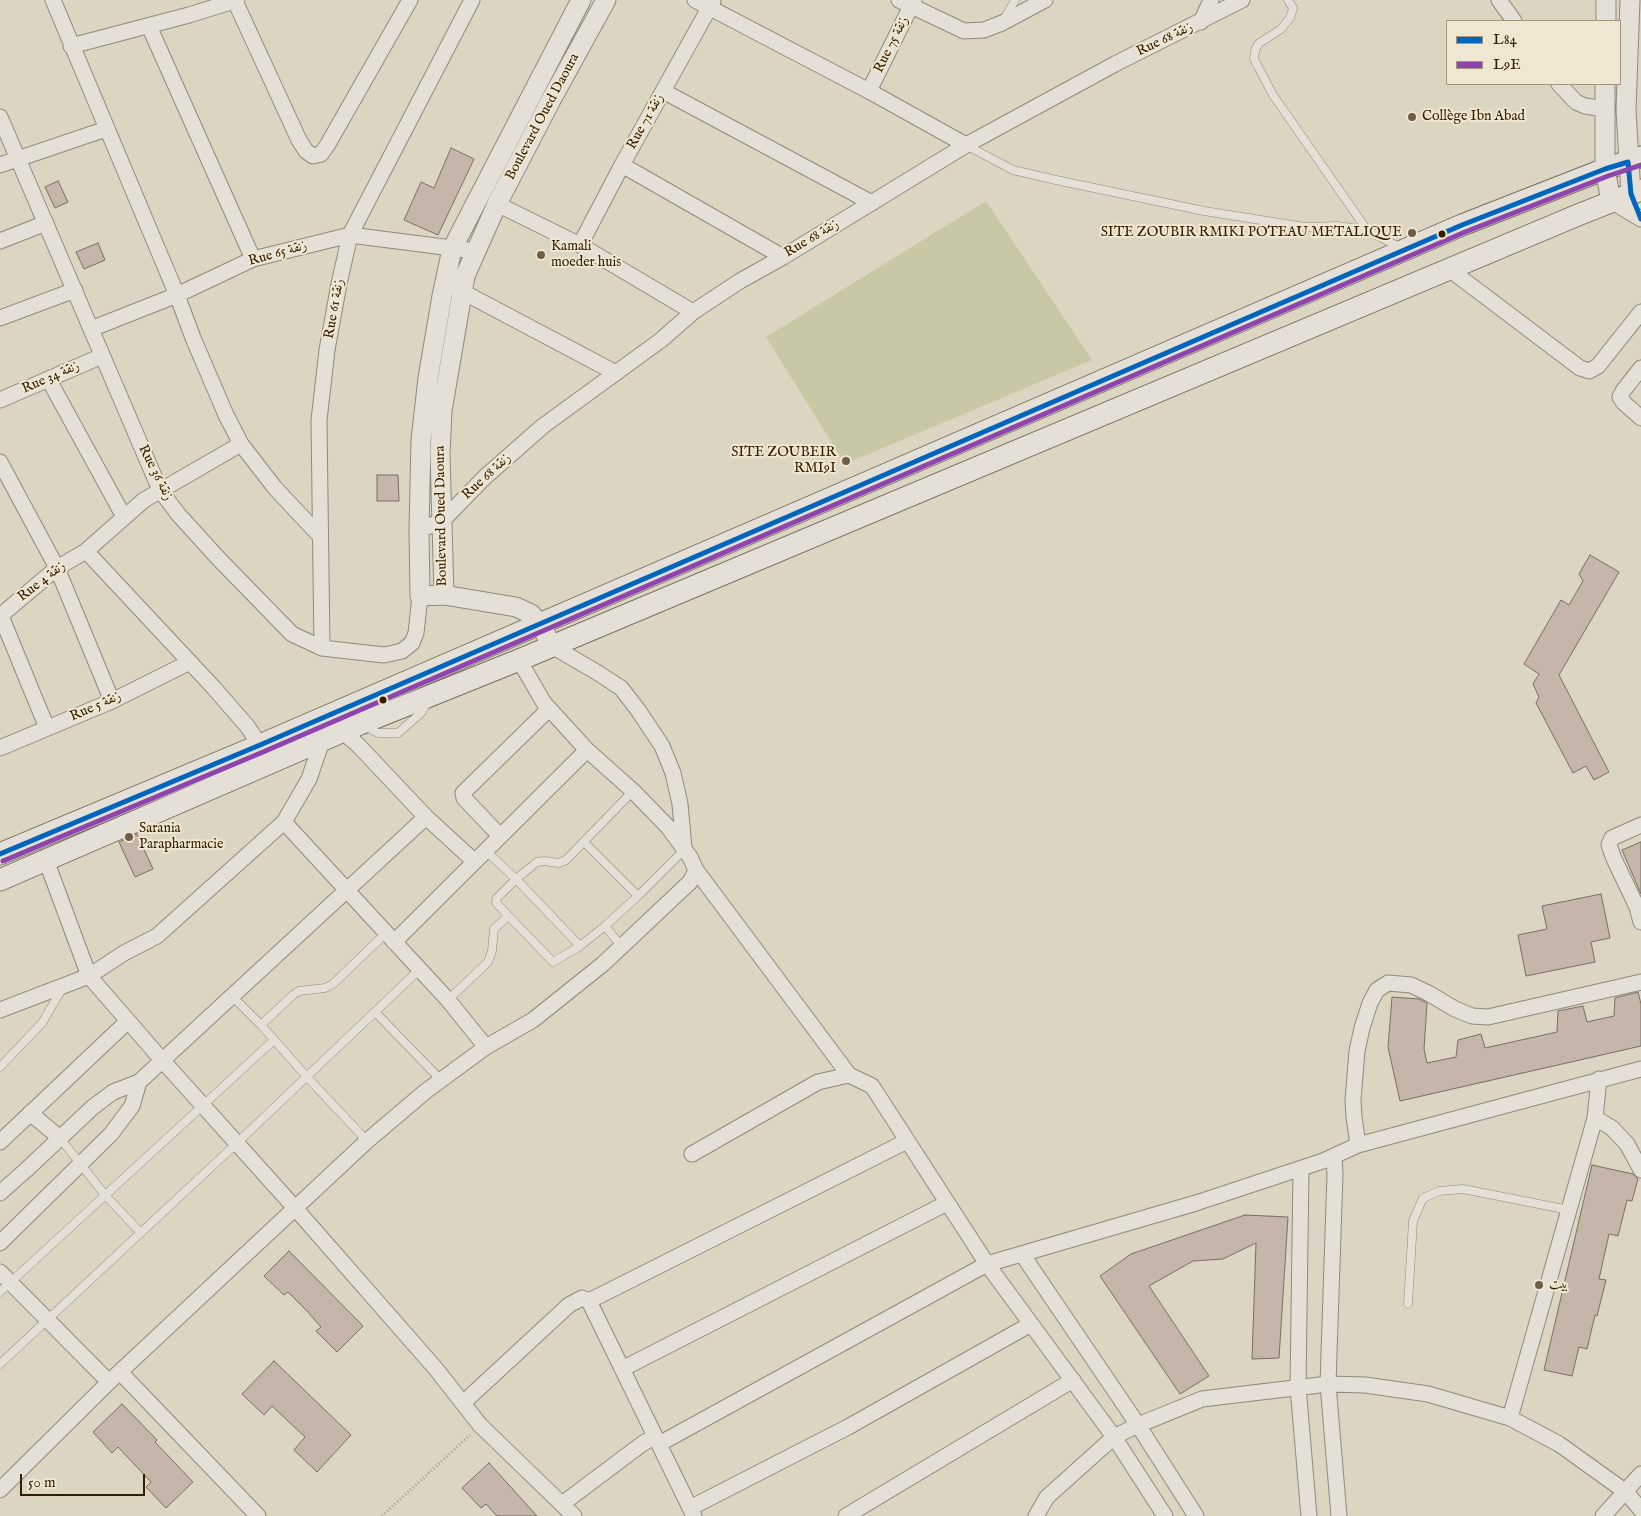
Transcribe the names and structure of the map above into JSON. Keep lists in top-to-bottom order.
{
  "streets": {
    "street": [
      "Rue 68 زنقة",
      "Rue 75 زنقة",
      "Boulevard Oued Daoura",
      "Rue 71 زنقة",
      "Rue 65 زنقة",
      "Rue 61 زنقة",
      "Rue 34 زنقة",
      "Rue 36 زنقة",
      "Rue 4 زنقة",
      "Rue 5 زنقة"
    ]
  },
  "crossings": [
    ["Rue 68 زنقة", "Boulevard Oued Daoura"],
    ["Boulevard Oued Daoura", "Rue 65 زنقة"],
    ["Boulevard Oued Daoura", "Rue 36 زنقة"],
    ["Rue 65 زنقة", "Rue 61 زنقة"],
    ["Rue 65 زنقة", "Rue 36 زنقة"],
    ["Rue 61 زنقة", "Rue 36 زنقة"],
    ["Rue 34 زنقة", "Rue 36 زنقة"],
    ["Rue 36 زنقة", "Rue 4 زنقة"]
  ],
  "places": [
    "Collège Ibn Abad",
    "SITE ZOUBIR RMIKI POTEAU METALIQUE",
    "Kamali moeder huis",
    "SITE ZOUBEIR RMI9I",
    "Sarania Parapharmacie",
    "بيت"
  ],
  "lines": ["transit line L84", "transit line L9E"],
  "legend": ["L84", "L9E"],
  "scale_bar": "50 m"
}
